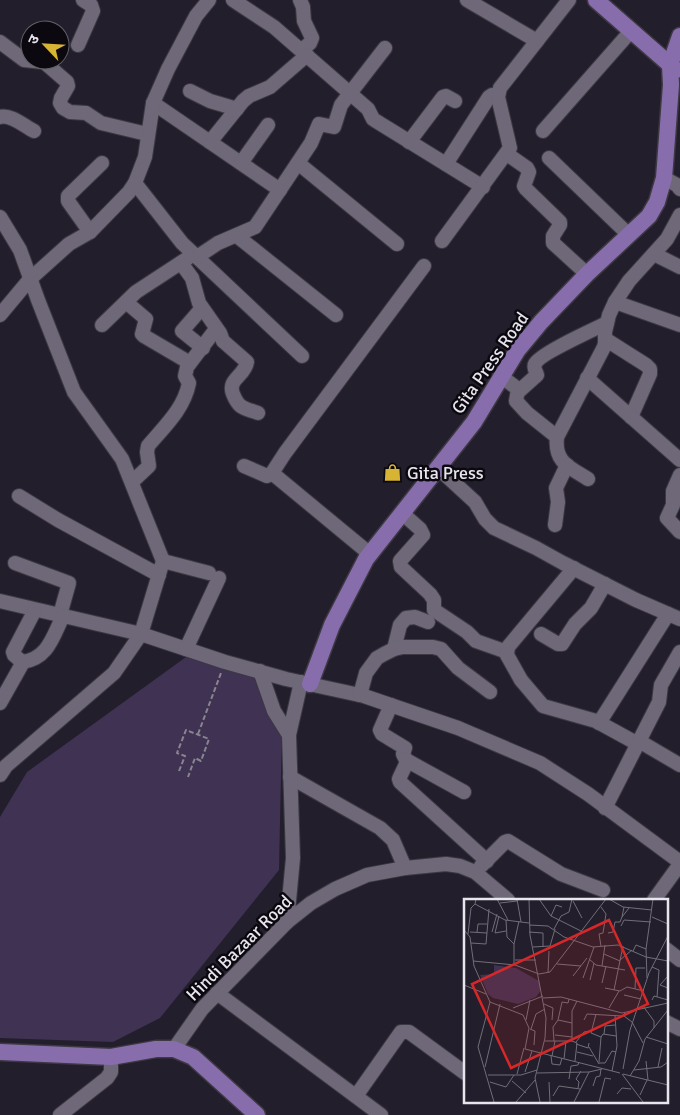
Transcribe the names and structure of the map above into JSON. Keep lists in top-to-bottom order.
{
  "streets": {
    "main road": ["Gita Press Road"],
    "street": ["Hindi Bazaar Road"]
  },
  "places": {
    "shop": ["Gita Press"]
  },
  "north": "top left"
}
